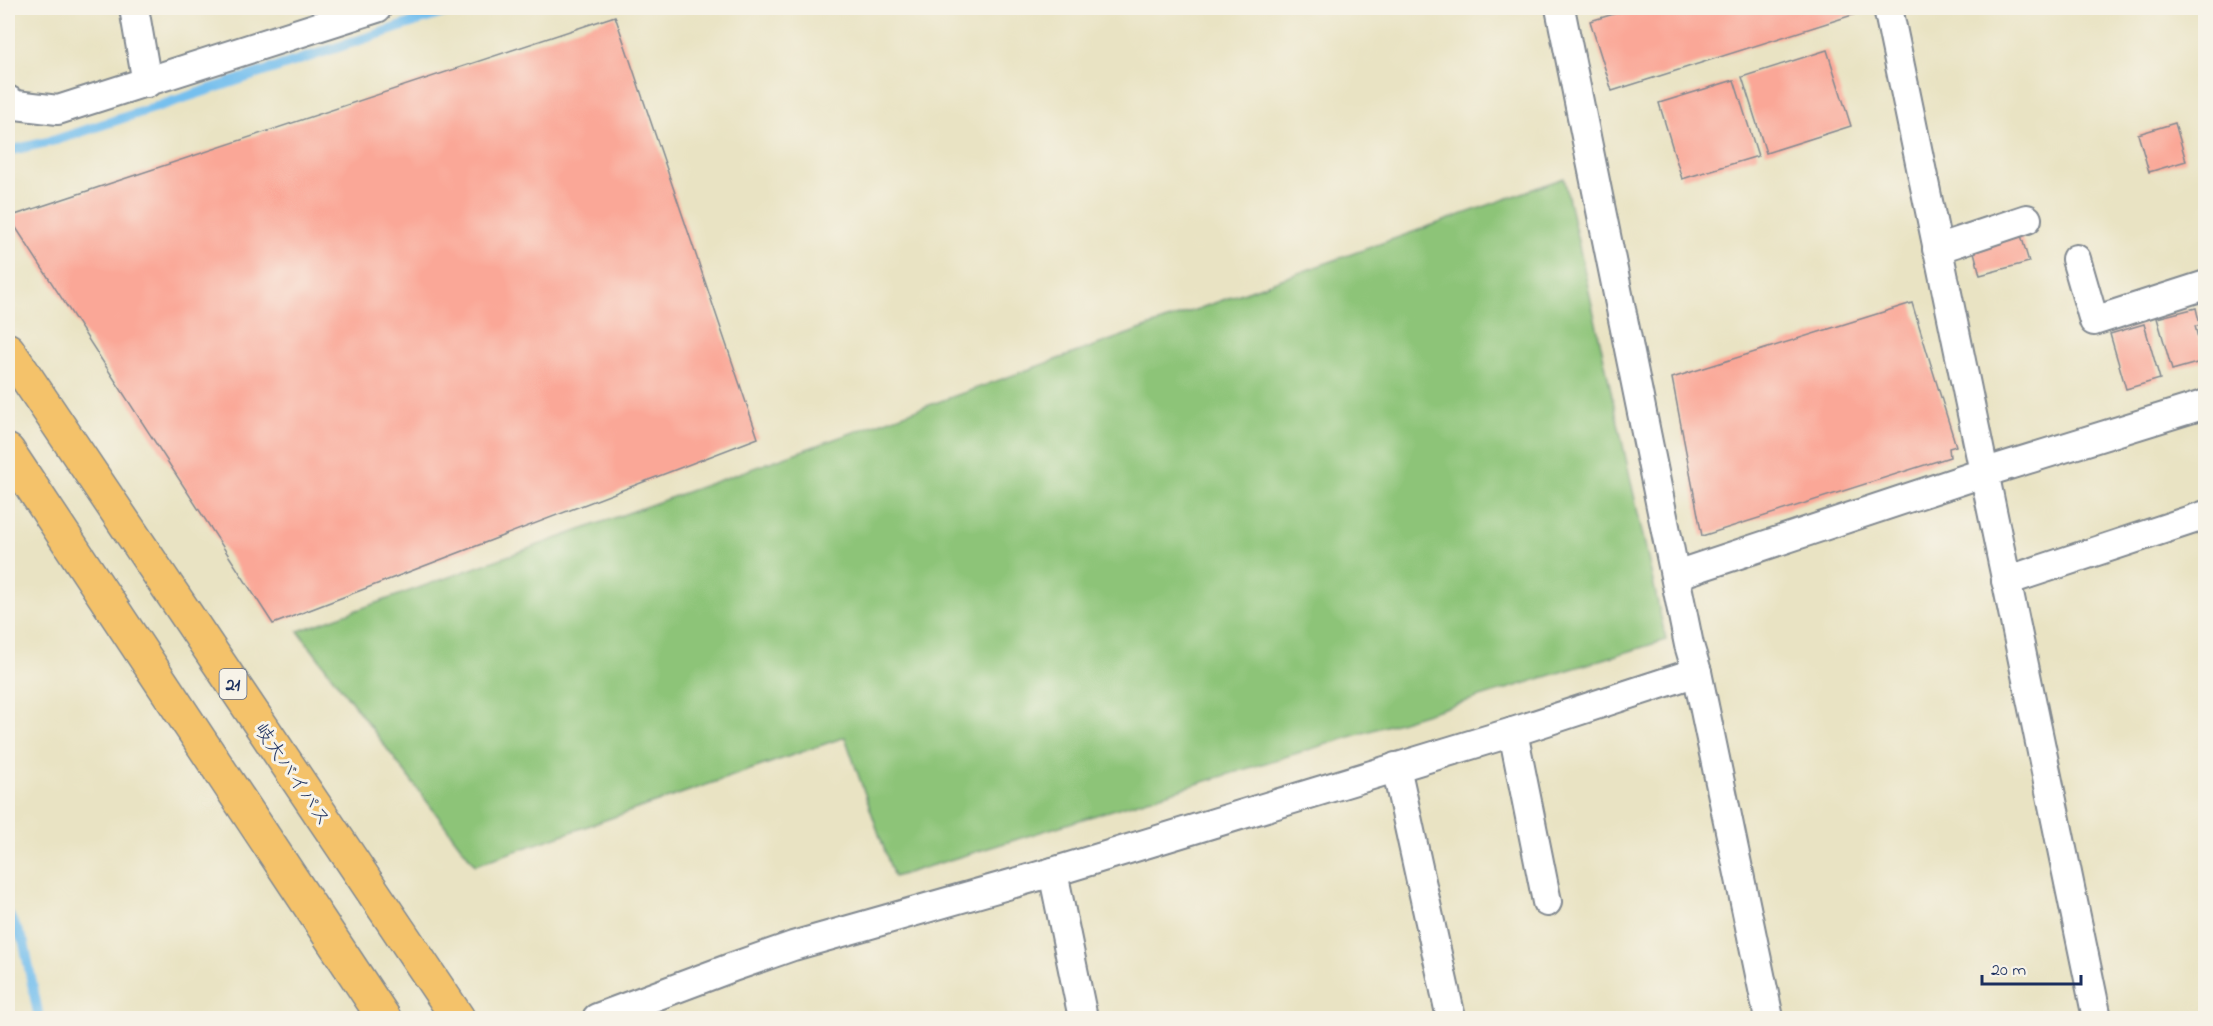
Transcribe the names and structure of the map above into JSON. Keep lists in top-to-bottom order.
{
  "streets": {
    "highway": ["21", "岐大バイパス"]
  },
  "scale_bar": "20 m"
}
